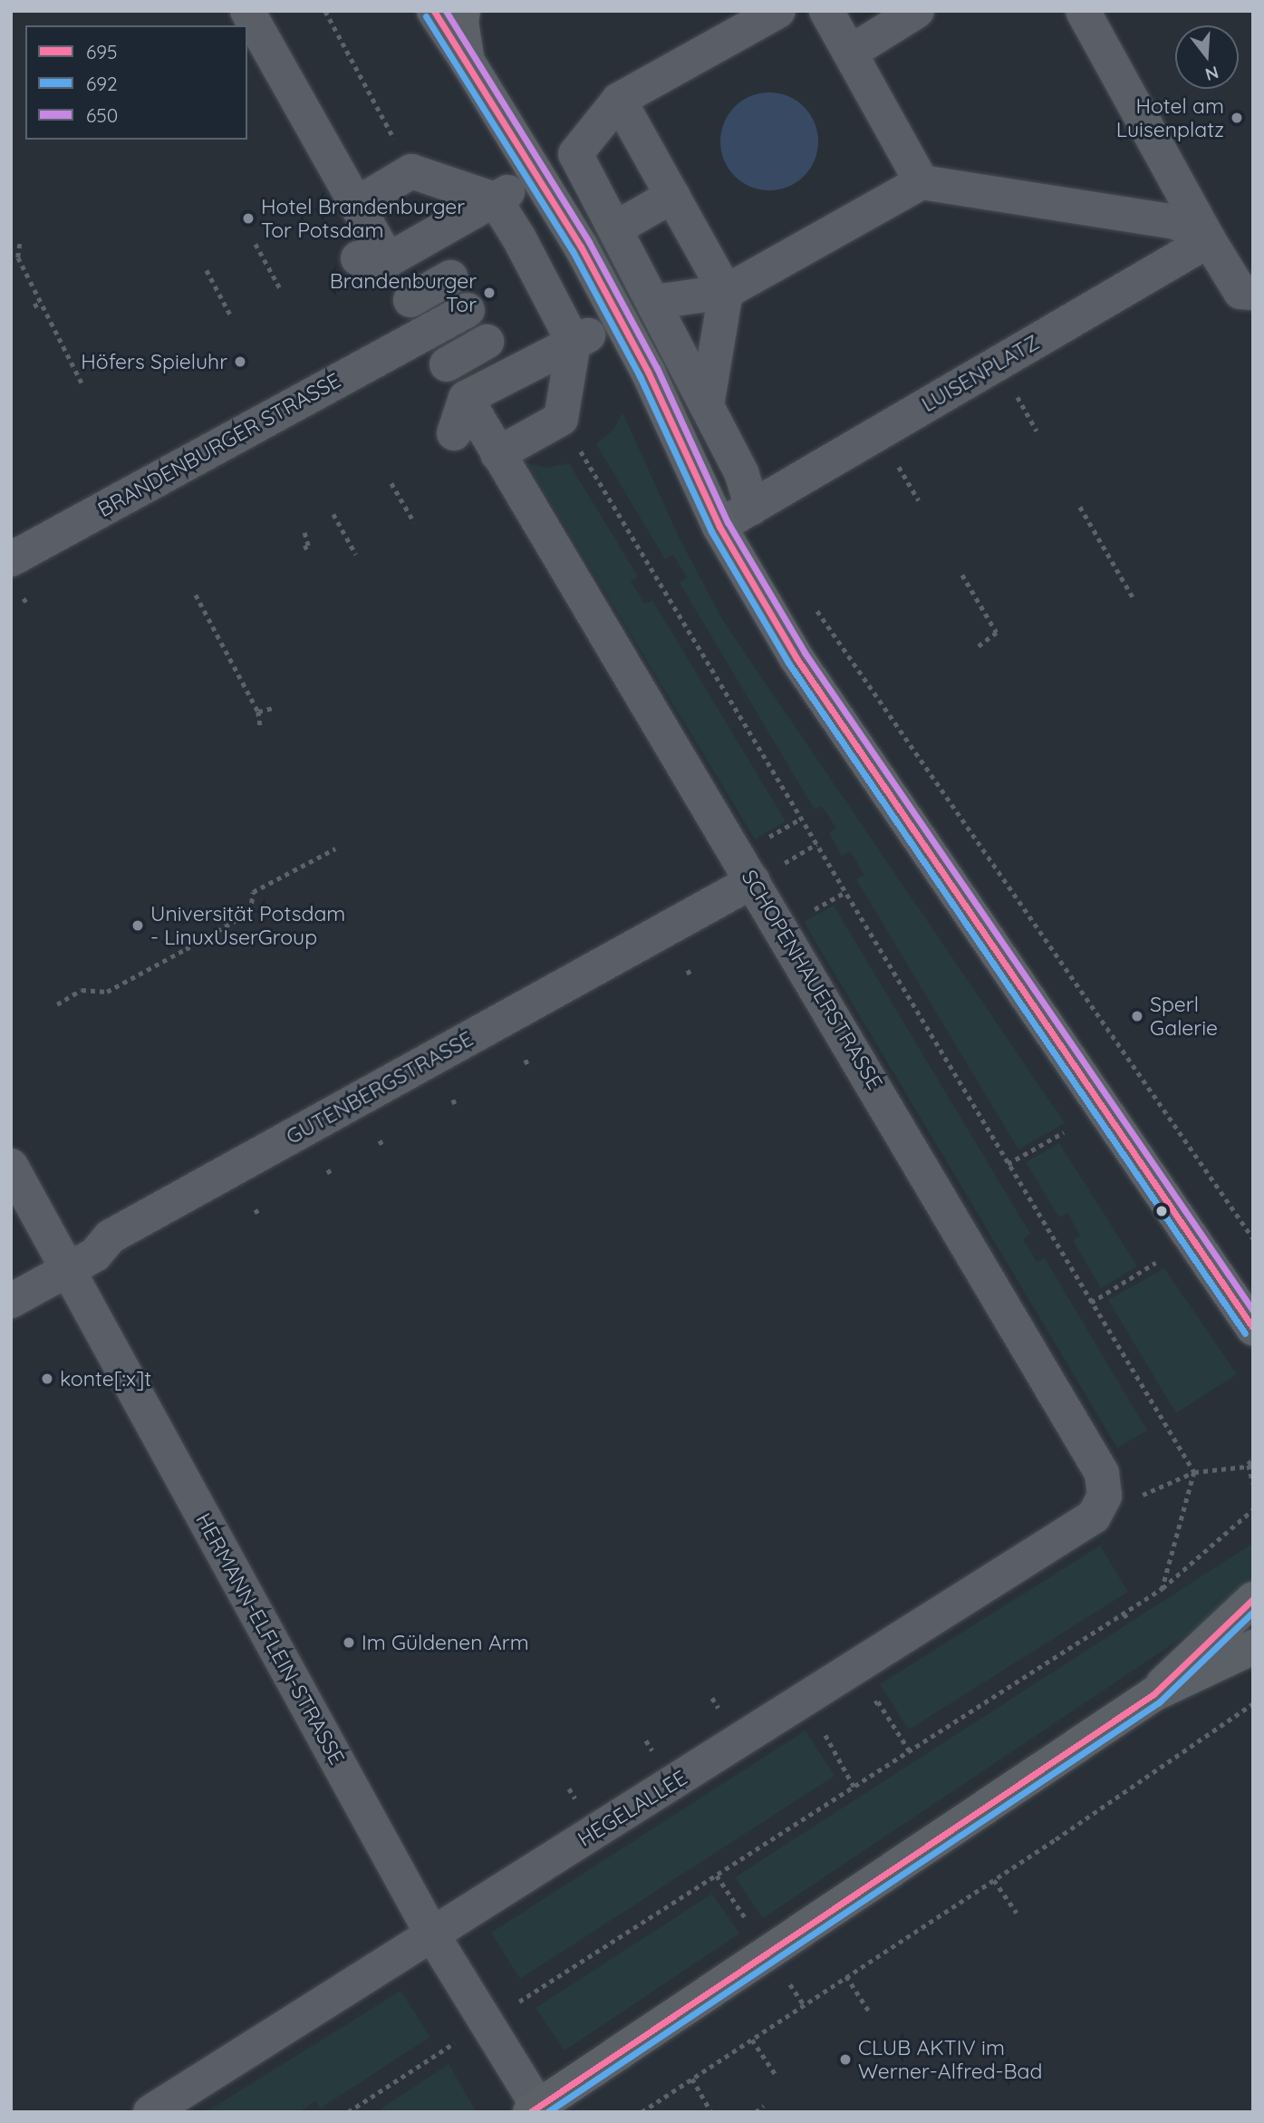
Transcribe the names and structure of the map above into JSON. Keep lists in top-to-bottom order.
{
  "streets": {
    "street": [
      "LUISENPLATZ",
      "BRANDENBURGER STRASSE",
      "SCHOPENHAUERSTRASSE",
      "GUTENBERGSTRASSE",
      "HERMANN-ELFLEIN-STRASSE",
      "HEGELALLEE"
    ]
  },
  "crossings": [
    ["SCHOPENHAUERSTRASSE", "GUTENBERGSTRASSE"],
    ["SCHOPENHAUERSTRASSE", "HEGELALLEE"],
    ["GUTENBERGSTRASSE", "HERMANN-ELFLEIN-STRASSE"],
    ["HERMANN-ELFLEIN-STRASSE", "HEGELALLEE"]
  ],
  "places": [
    "Hotel am Luisenplatz",
    "Hotel Brandenburger Tor Potsdam",
    "Brandenburger Tor",
    "Höfers Spieluhr",
    "Universität Potsdam - LinuxUserGroup",
    "Sperl Galerie",
    "konte[:x]t",
    "Im Güldenen Arm",
    "CLUB AKTIV im Werner-Alfred-Bad"
  ],
  "lines": ["transit line 695", "transit line 650", "transit line 692"],
  "legend": ["695", "692", "650"],
  "north": "bottom"
}
